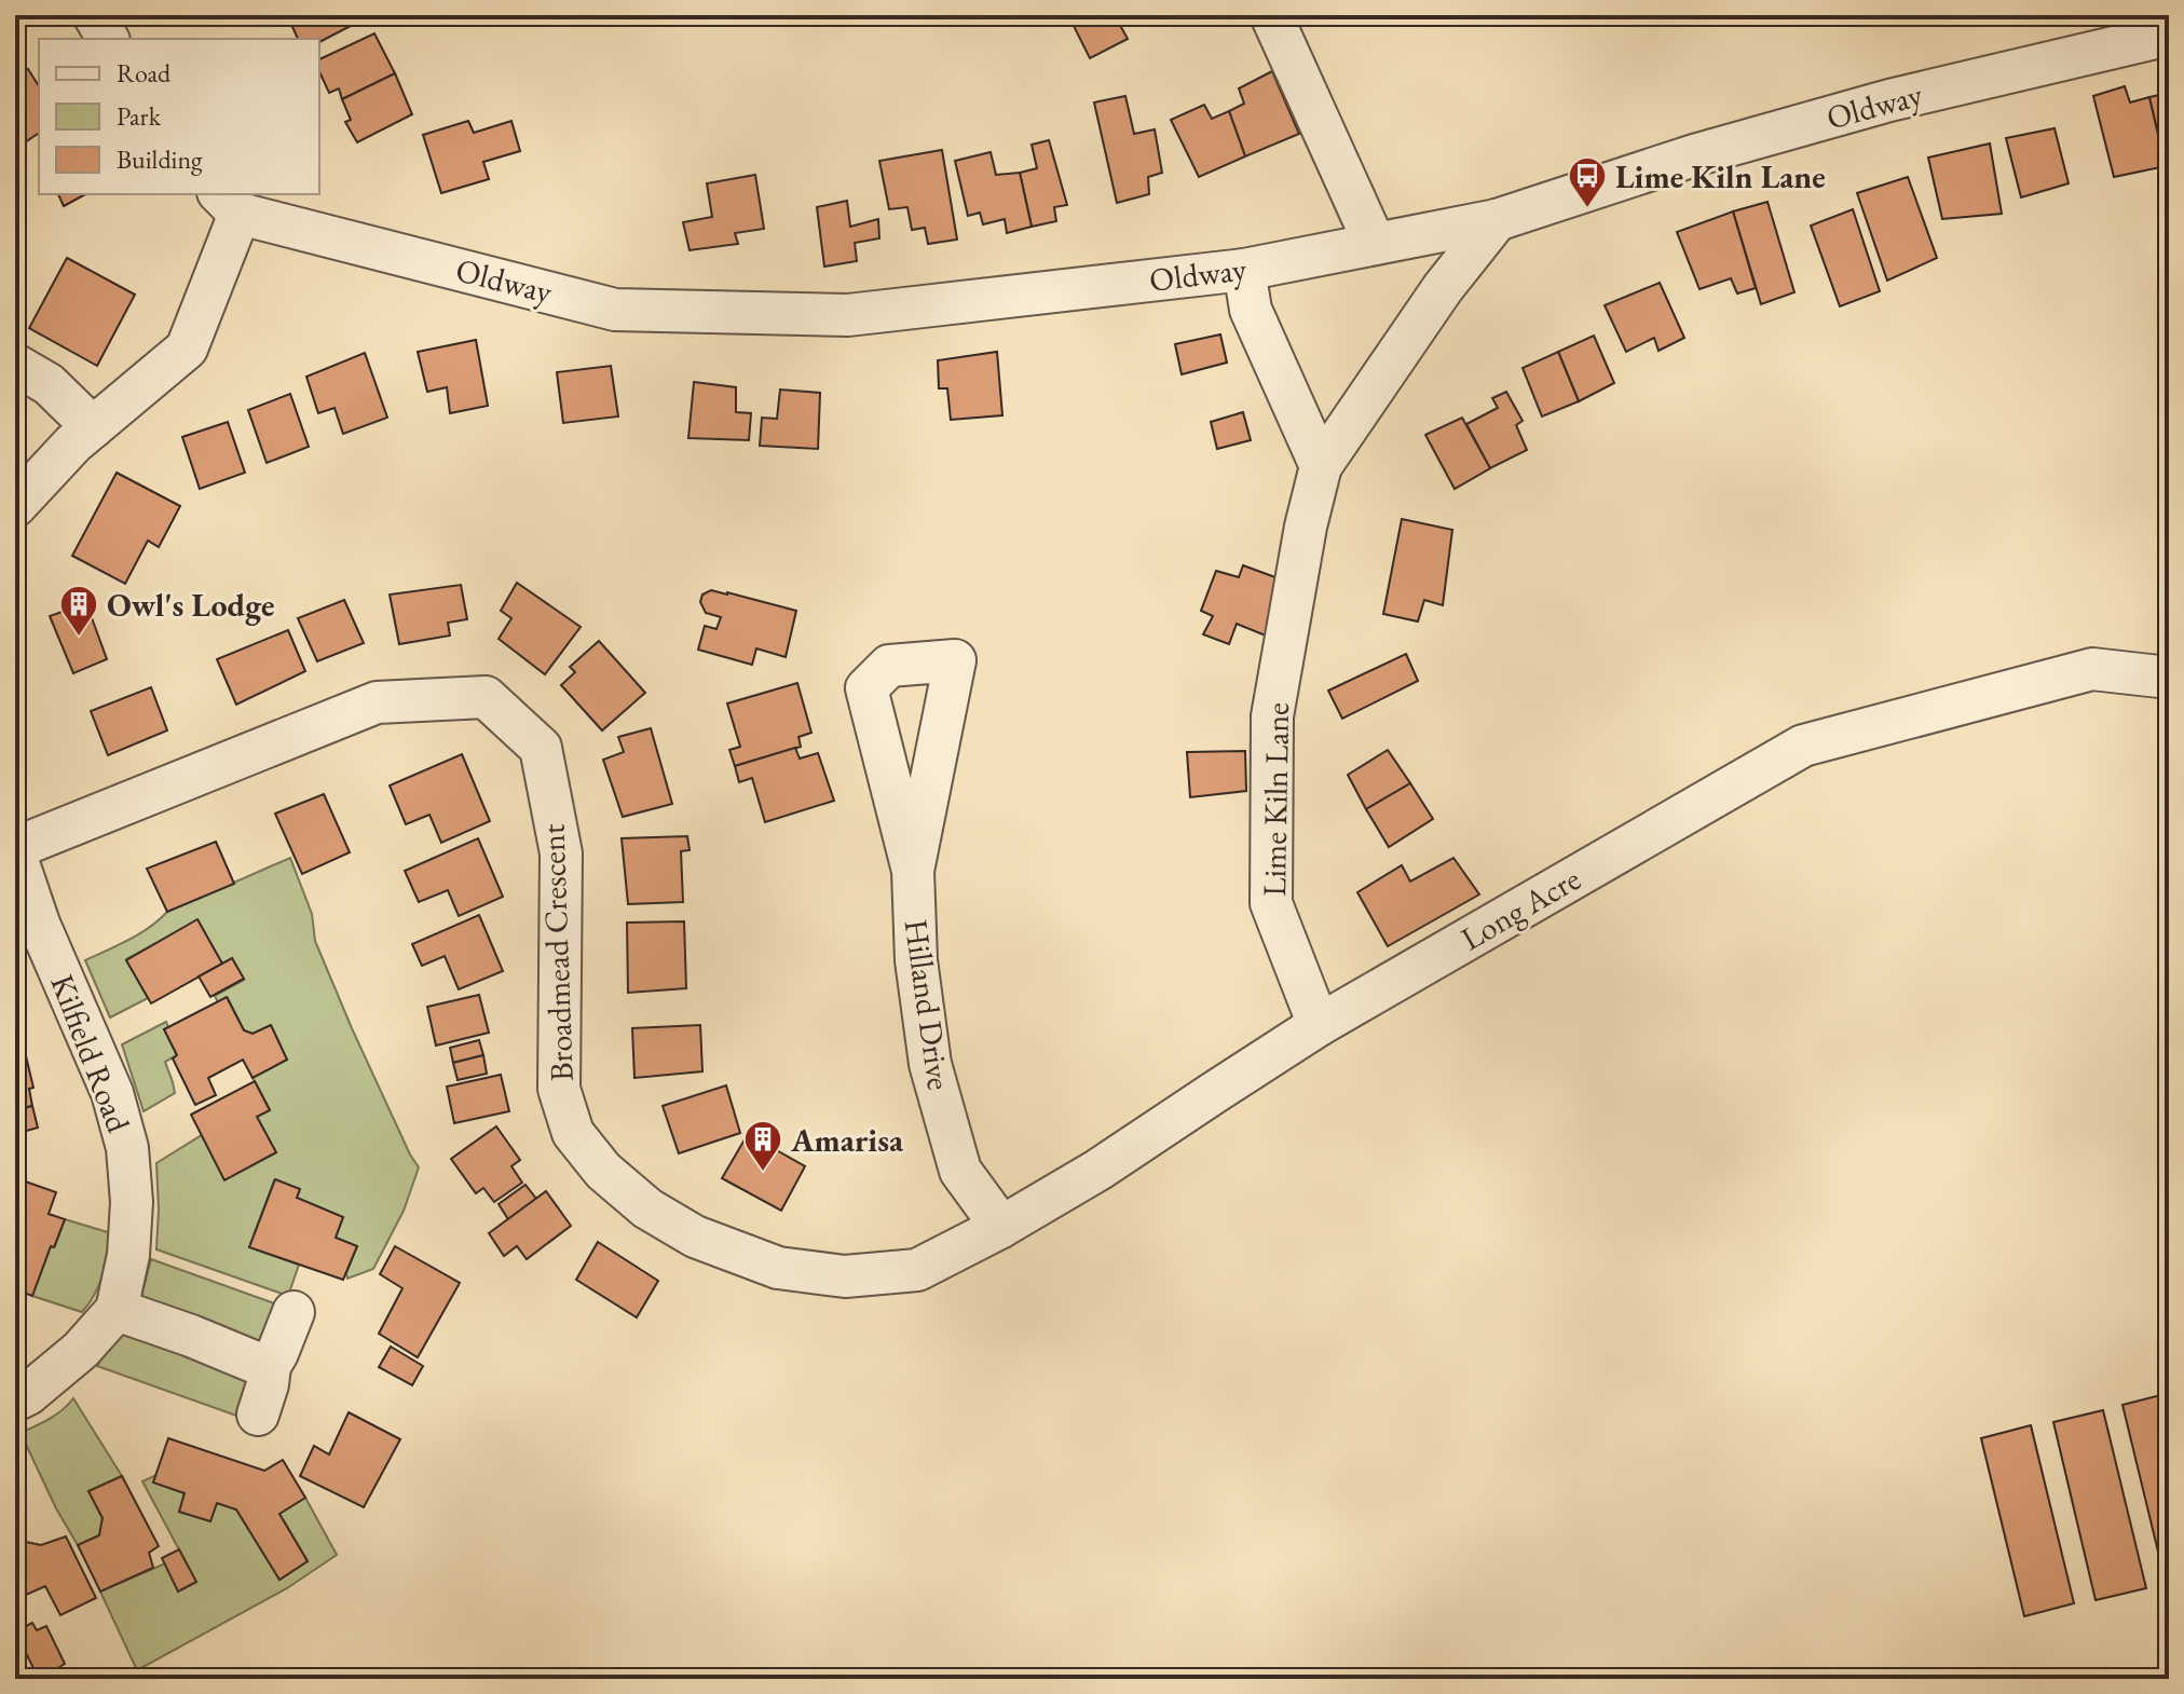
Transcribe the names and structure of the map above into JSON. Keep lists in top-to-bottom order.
{
  "streets": {
    "street": [
      "Oldway",
      "Lime Kiln Lane",
      "Long Acre",
      "Broadmead Crescent",
      "Hilland Drive",
      "Kilfield Road"
    ]
  },
  "crossings": [
    ["Oldway", "Lime Kiln Lane"],
    ["Lime Kiln Lane", "Long Acre"],
    ["Long Acre", "Broadmead Crescent"],
    ["Long Acre", "Hilland Drive"],
    ["Broadmead Crescent", "Kilfield Road"]
  ],
  "places": {
    "bus stop": ["Lime Kiln Lane"],
    "building": ["Owl's Lodge", "Amarisa"]
  },
  "legend": ["Road", "Park", "Building"]
}
